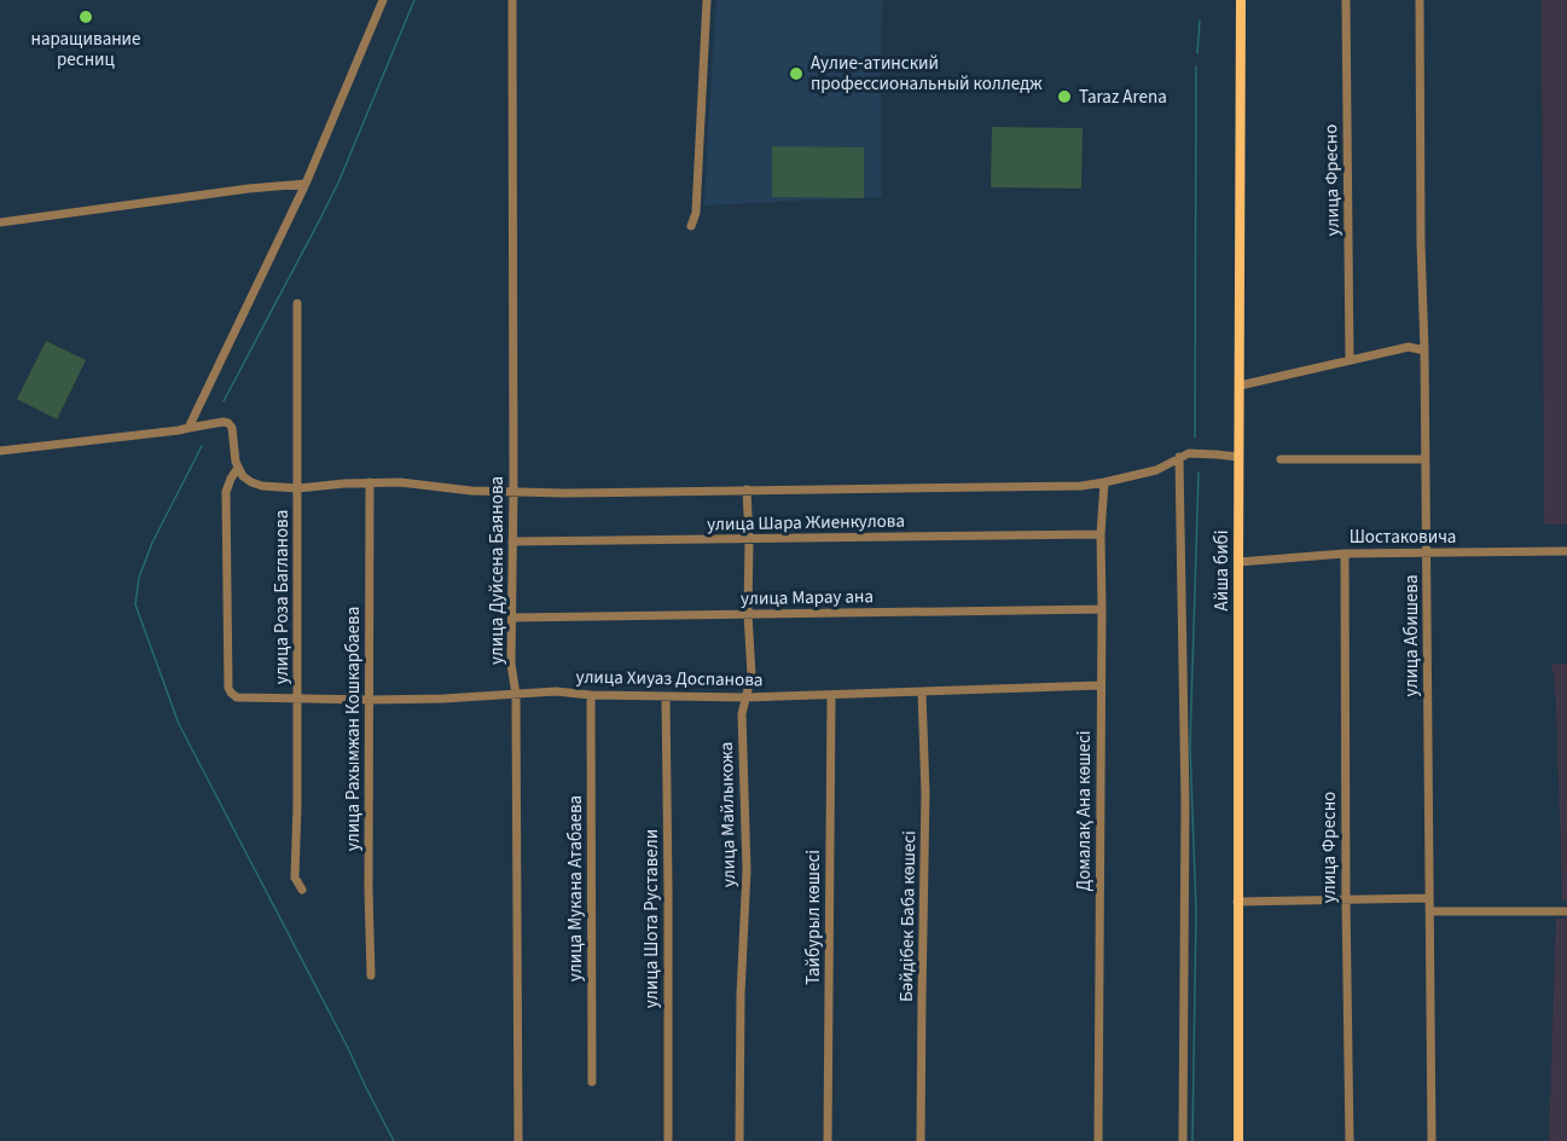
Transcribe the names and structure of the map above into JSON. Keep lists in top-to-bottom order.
{
  "streets": {
    "main road": ["Айша бибі"],
    "street": [
      "улица Фресно",
      "улица Шара Жиенкулова",
      "Шостаковича",
      "улица Дуйсена Баянова",
      "улица Роза Багланова",
      "улица Марау ана",
      "улица Абишева",
      "улица Хиуаз Доспанова",
      "улица Рахымжан Кошкарбаева",
      "Домалақ Ана көшесі",
      "улица Майлыкожа",
      "улица Мукана Атабаева",
      "Бәйдібек Баба көшесі",
      "Тайбурыл көшесі",
      "улица Шота Руставели"
    ]
  },
  "crossings": [
    ["улица Фресно", "Шостаковича"],
    ["улица Шара Жиенкулова", "улица Дуйсена Баянова"],
    ["улица Шара Жиенкулова", "Домалақ Ана көшесі"],
    ["улица Шара Жиенкулова", "улица Майлыкожа"],
    ["Шостаковича", "Айша бибі"],
    ["Шостаковича", "улица Абишева"],
    ["улица Дуйсена Баянова", "улица Марау ана"],
    ["улица Дуйсена Баянова", "улица Хиуаз Доспанова"],
    ["улица Роза Багланова", "улица Хиуаз Доспанова"],
    ["улица Марау ана", "Домалақ Ана көшесі"],
    ["улица Марау ана", "улица Майлыкожа"],
    ["улица Хиуаз Доспанова", "улица Рахымжан Кошкарбаева"],
    ["улица Хиуаз Доспанова", "Домалақ Ана көшесі"],
    ["улица Хиуаз Доспанова", "улица Майлыкожа"],
    ["улица Хиуаз Доспанова", "улица Мукана Атабаева"],
    ["улица Хиуаз Доспанова", "Бәйдібек Баба көшесі"],
    ["улица Хиуаз Доспанова", "Тайбурыл көшесі"],
    ["улица Хиуаз Доспанова", "улица Шота Руставели"]
  ],
  "places": ["наращивание ресниц", "Аулие-атинский профессиональный колледж", "Taraz Arena"]
}
